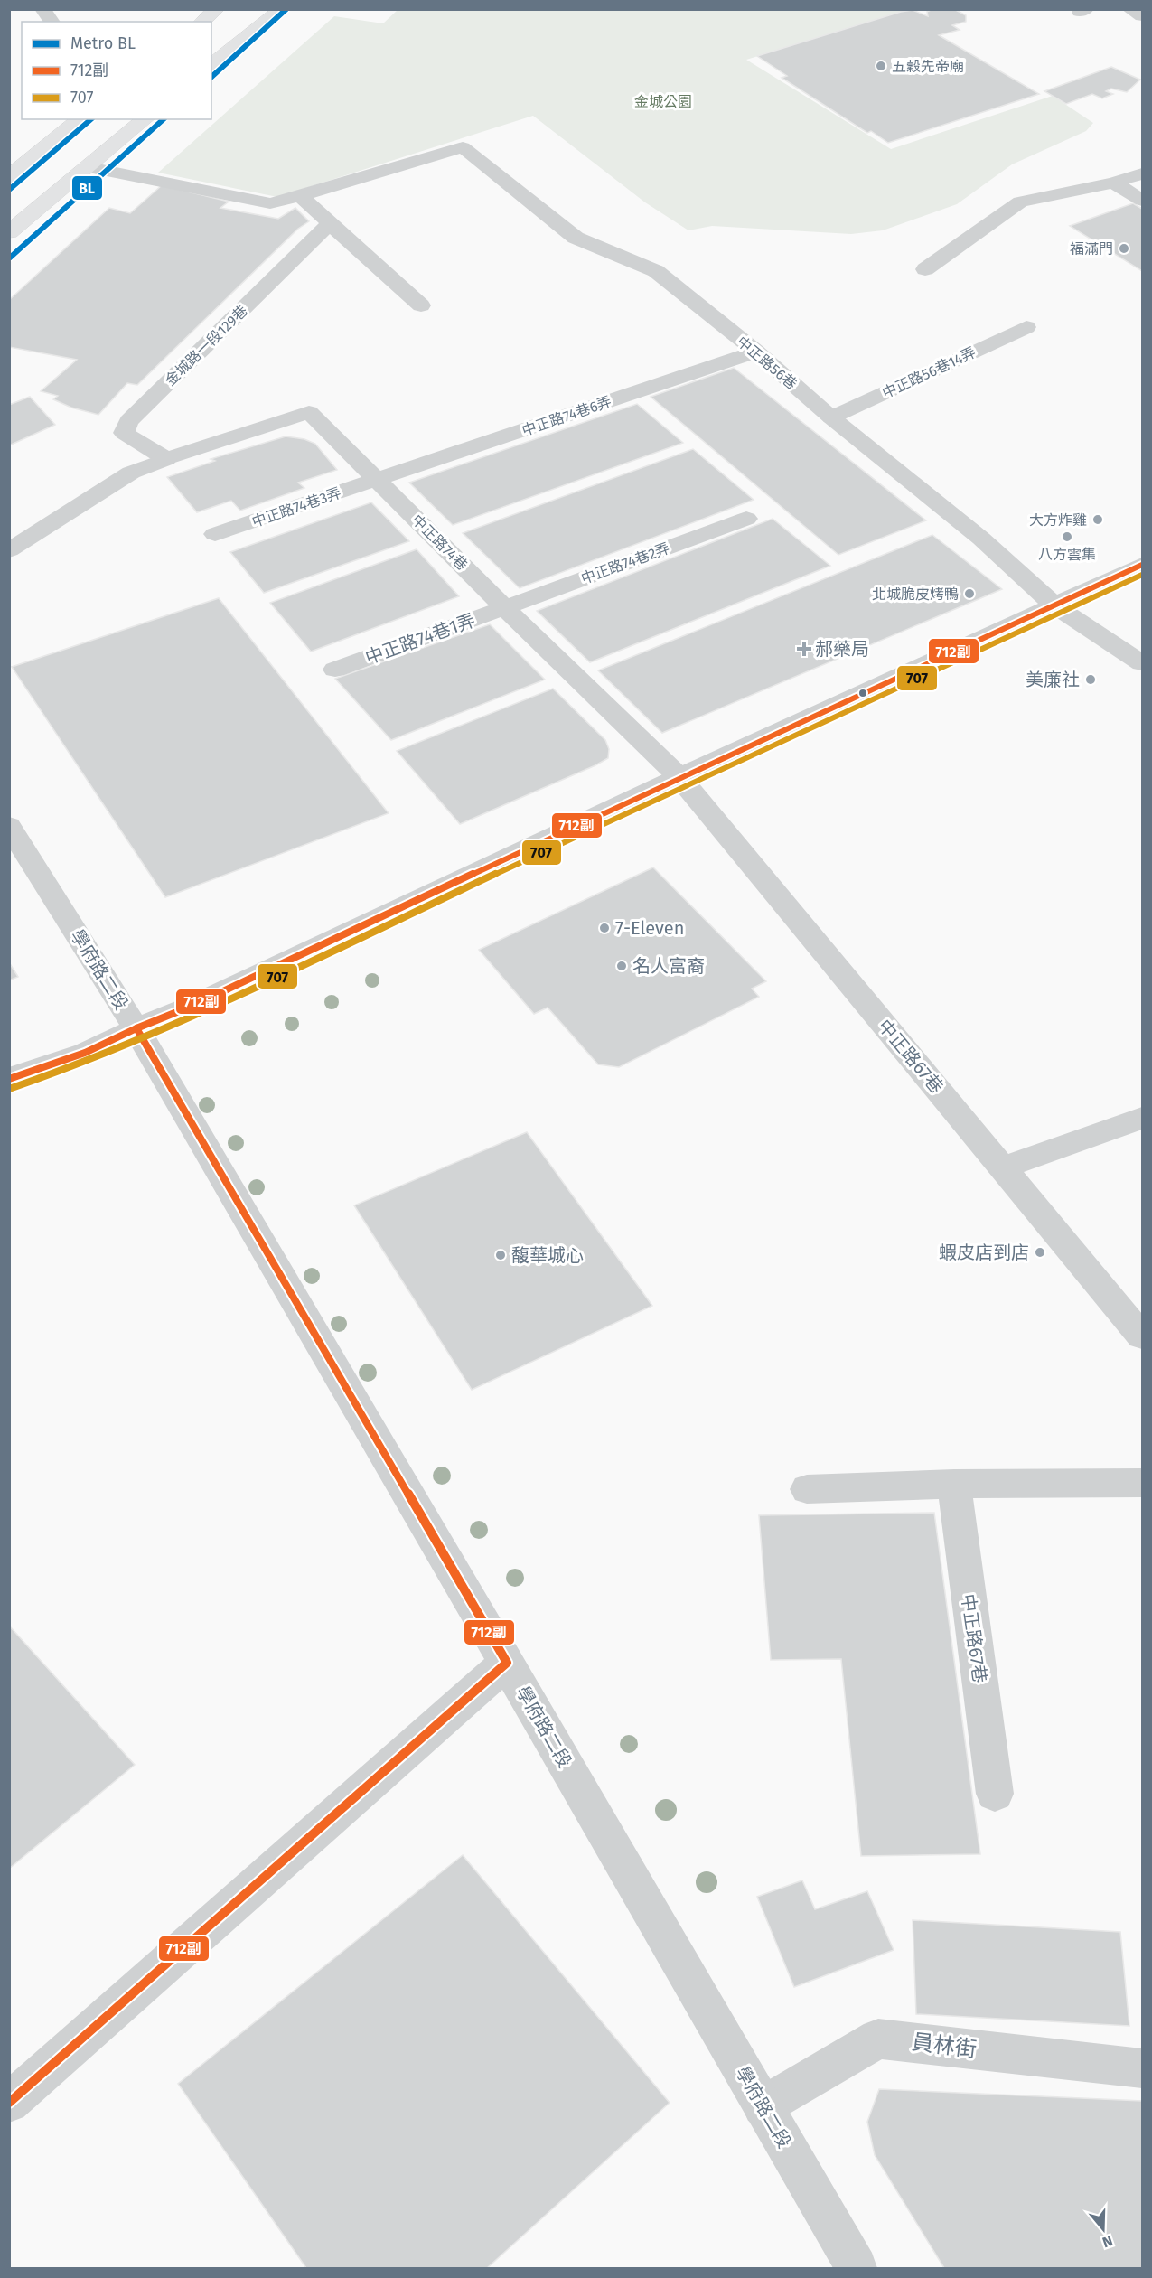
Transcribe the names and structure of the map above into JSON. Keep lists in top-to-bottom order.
{
  "streets": {
    "street": [
      "金城路一段129巷",
      "中正路56巷",
      "中正路56巷14弄",
      "中正路74巷6弄",
      "中正路74巷3弄",
      "中正路74巷",
      "中正路74巷2弄",
      "中正路74巷1弄",
      "學府路二段",
      "中正路67巷",
      "員林街"
    ]
  },
  "crossings": [
    ["金城路一段129巷", "中正路74巷"],
    ["中正路56巷", "中正路56巷14弄"],
    ["中正路56巷", "中正路74巷6弄"],
    ["中正路74巷6弄", "中正路74巷3弄"],
    ["中正路74巷6弄", "中正路74巷"],
    ["中正路74巷3弄", "中正路74巷"],
    ["中正路74巷", "中正路74巷2弄"],
    ["中正路74巷", "中正路74巷1弄"],
    ["中正路74巷", "中正路67巷"],
    ["中正路74巷2弄", "中正路74巷1弄"],
    ["學府路二段", "員林街"]
  ],
  "parks": ["金城公園"],
  "places": {
    "other": [
      "五穀先帝廟",
      "福滿門",
      "大方炸雞",
      "八方雲集",
      "北城脆皮烤鴨",
      "美廉社",
      "7-Eleven",
      "名人富裔",
      "蝦皮店到店",
      "馥華城心"
    ],
    "health": ["郝藥局"]
  },
  "lines": ["metro line BL", "transit line 712副", "transit line 707"],
  "legend": ["Metro BL", "712副", "707"],
  "north": "bottom"
}
